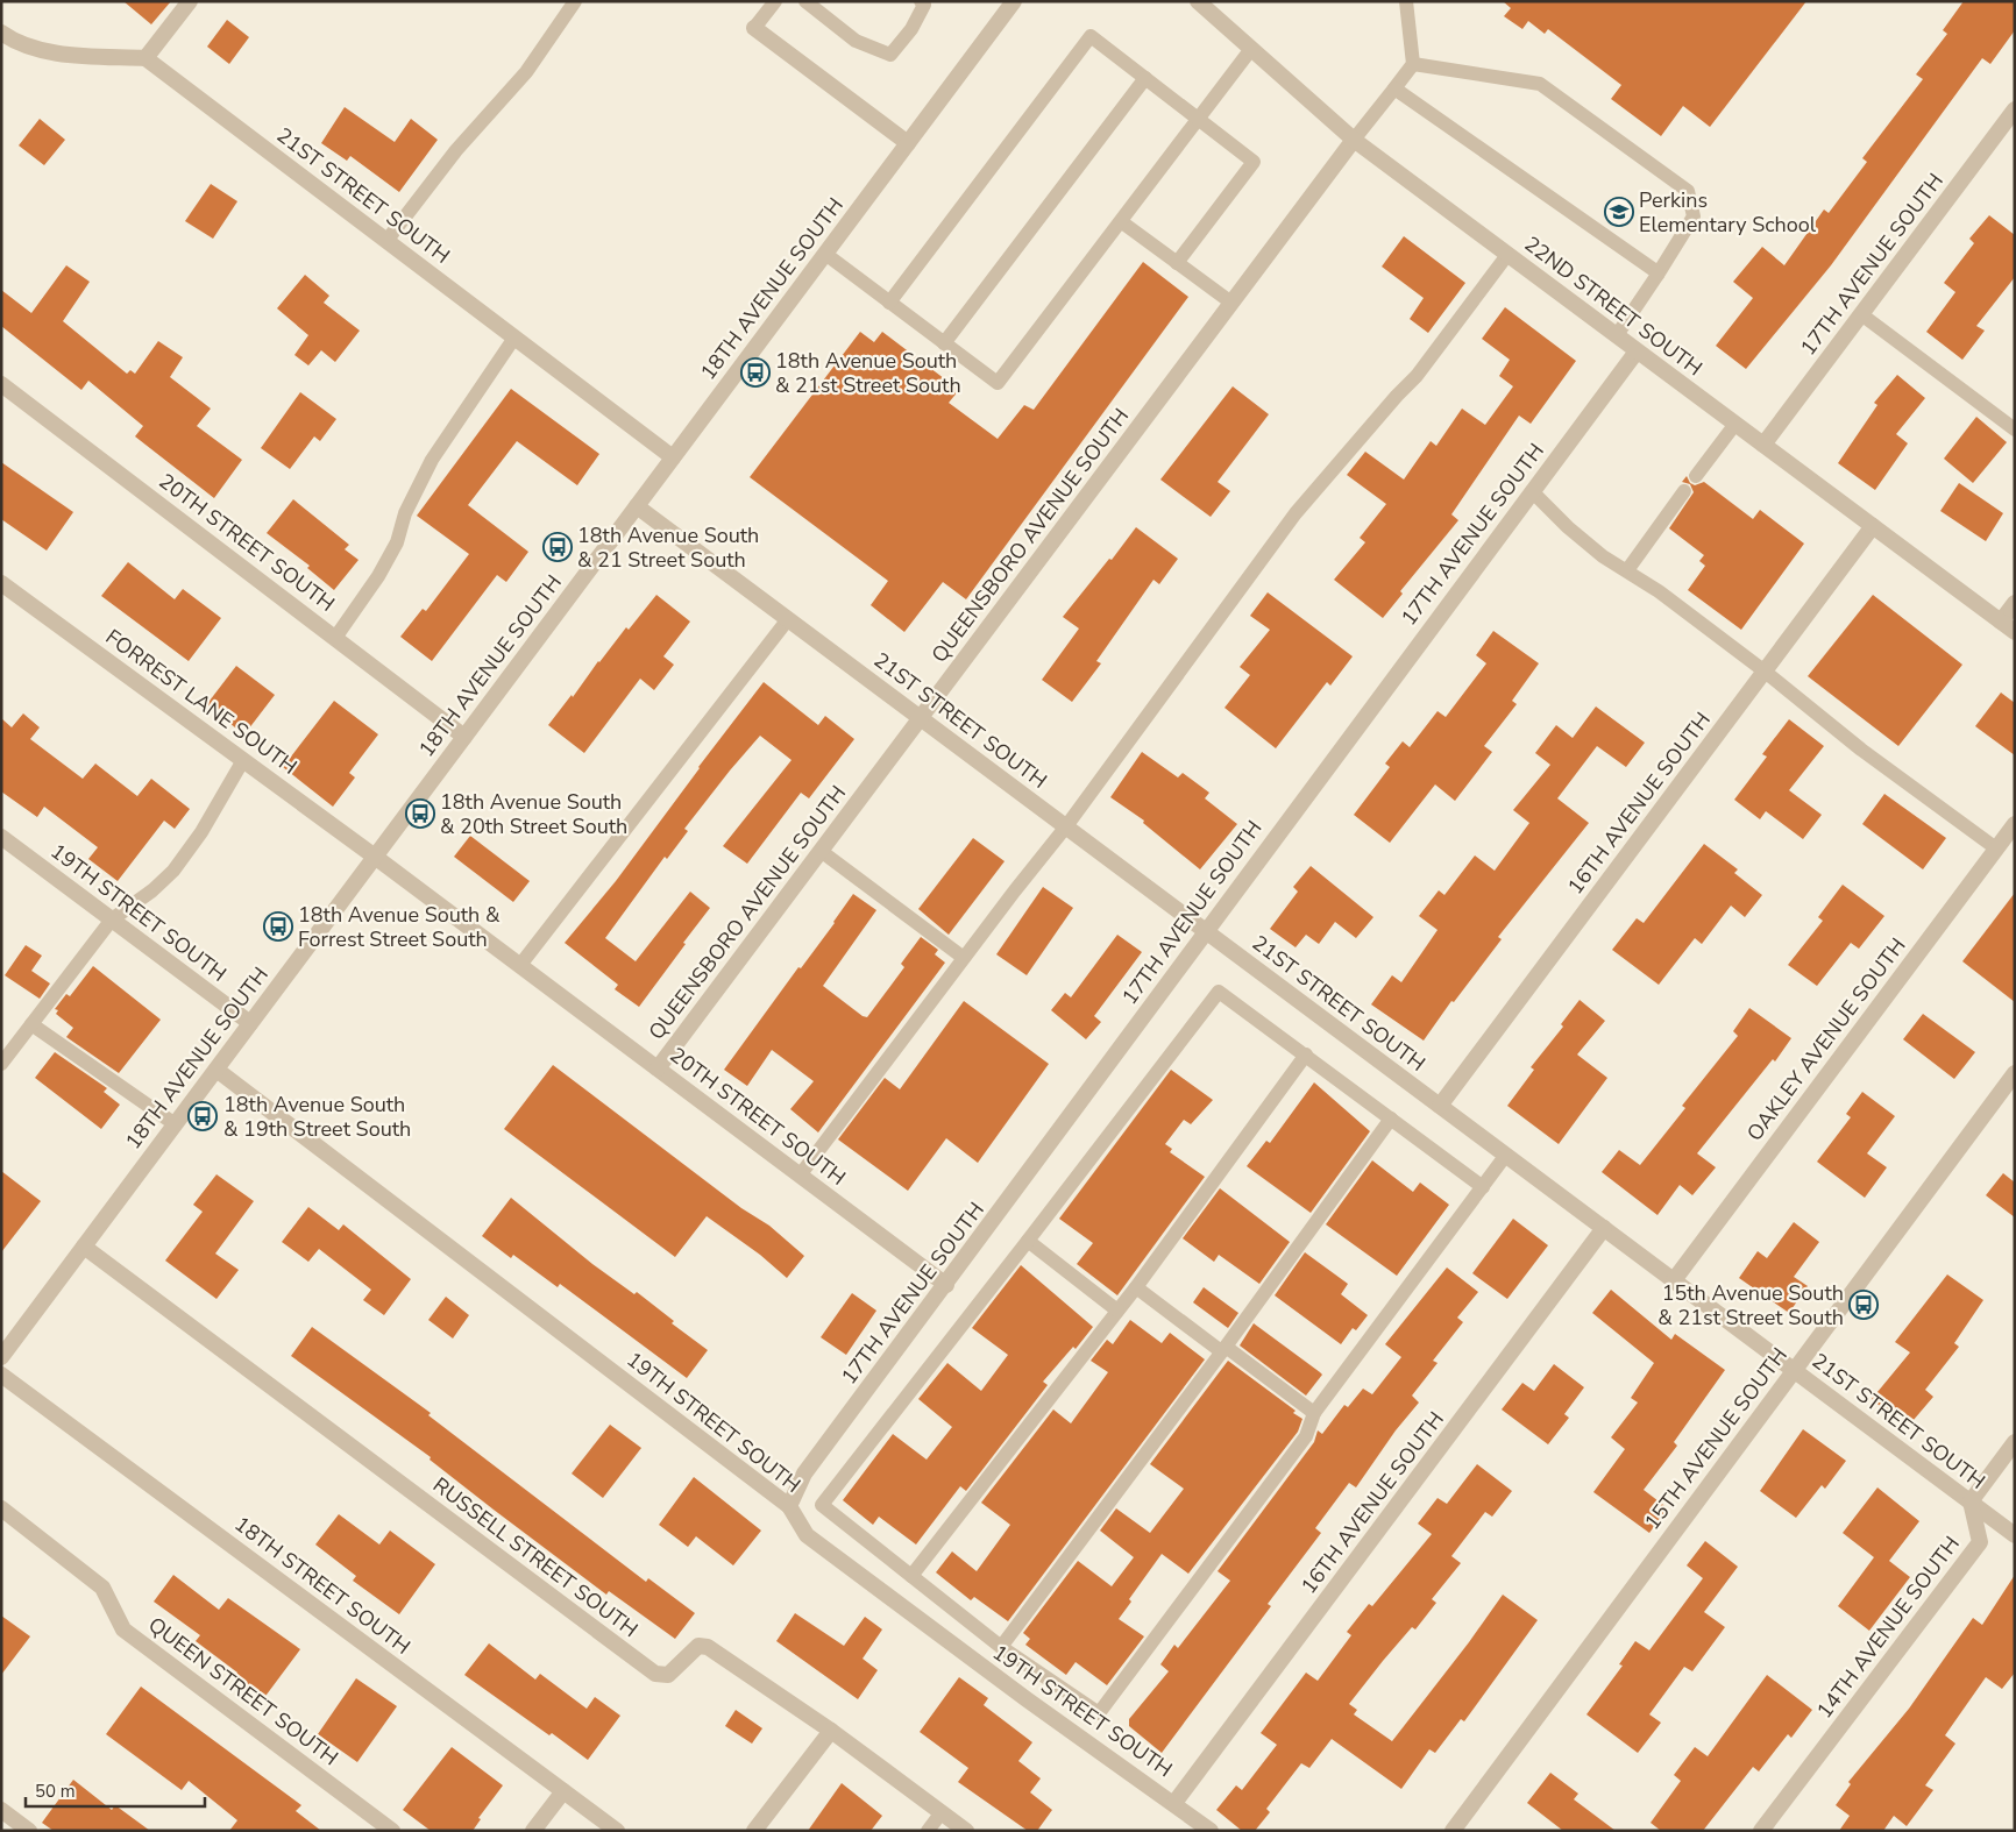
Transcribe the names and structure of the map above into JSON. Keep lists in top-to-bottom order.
{
  "streets": {
    "street": [
      "21ST STREET SOUTH",
      "17TH AVENUE SOUTH",
      "18TH AVENUE SOUTH",
      "22ND STREET SOUTH",
      "QUEENSBORO AVENUE SOUTH",
      "20TH STREET SOUTH",
      "FORREST LANE SOUTH",
      "16TH AVENUE SOUTH",
      "19TH STREET SOUTH",
      "OAKLEY AVENUE SOUTH",
      "15TH AVENUE SOUTH",
      "RUSSELL STREET SOUTH",
      "18TH STREET SOUTH",
      "14TH AVENUE SOUTH",
      "QUEEN STREET SOUTH"
    ]
  },
  "crossings": [
    ["21ST STREET SOUTH", "17TH AVENUE SOUTH"],
    ["21ST STREET SOUTH", "18TH AVENUE SOUTH"],
    ["21ST STREET SOUTH", "QUEENSBORO AVENUE SOUTH"],
    ["21ST STREET SOUTH", "16TH AVENUE SOUTH"],
    ["21ST STREET SOUTH", "OAKLEY AVENUE SOUTH"],
    ["21ST STREET SOUTH", "15TH AVENUE SOUTH"],
    ["21ST STREET SOUTH", "14TH AVENUE SOUTH"],
    ["17TH AVENUE SOUTH", "22ND STREET SOUTH"],
    ["17TH AVENUE SOUTH", "20TH STREET SOUTH"],
    ["17TH AVENUE SOUTH", "19TH STREET SOUTH"],
    ["18TH AVENUE SOUTH", "20TH STREET SOUTH"],
    ["18TH AVENUE SOUTH", "FORREST LANE SOUTH"],
    ["18TH AVENUE SOUTH", "19TH STREET SOUTH"],
    ["18TH AVENUE SOUTH", "RUSSELL STREET SOUTH"],
    ["22ND STREET SOUTH", "QUEENSBORO AVENUE SOUTH"],
    ["22ND STREET SOUTH", "16TH AVENUE SOUTH"],
    ["QUEENSBORO AVENUE SOUTH", "20TH STREET SOUTH"],
    ["20TH STREET SOUTH", "FORREST LANE SOUTH"],
    ["16TH AVENUE SOUTH", "19TH STREET SOUTH"]
  ],
  "places": {
    "school or university": ["Perkins Elementary School"],
    "bus stop": [
      "18th Avenue South & 21st Street South",
      "18th Avenue South & 21 Street South",
      "18th Avenue South & 20th Street South",
      "18th Avenue South & Forrest Street South",
      "18th Avenue South & 19th Street South",
      "15th Avenue South & 21st Street South"
    ]
  },
  "scale_bar": "50 m"
}
